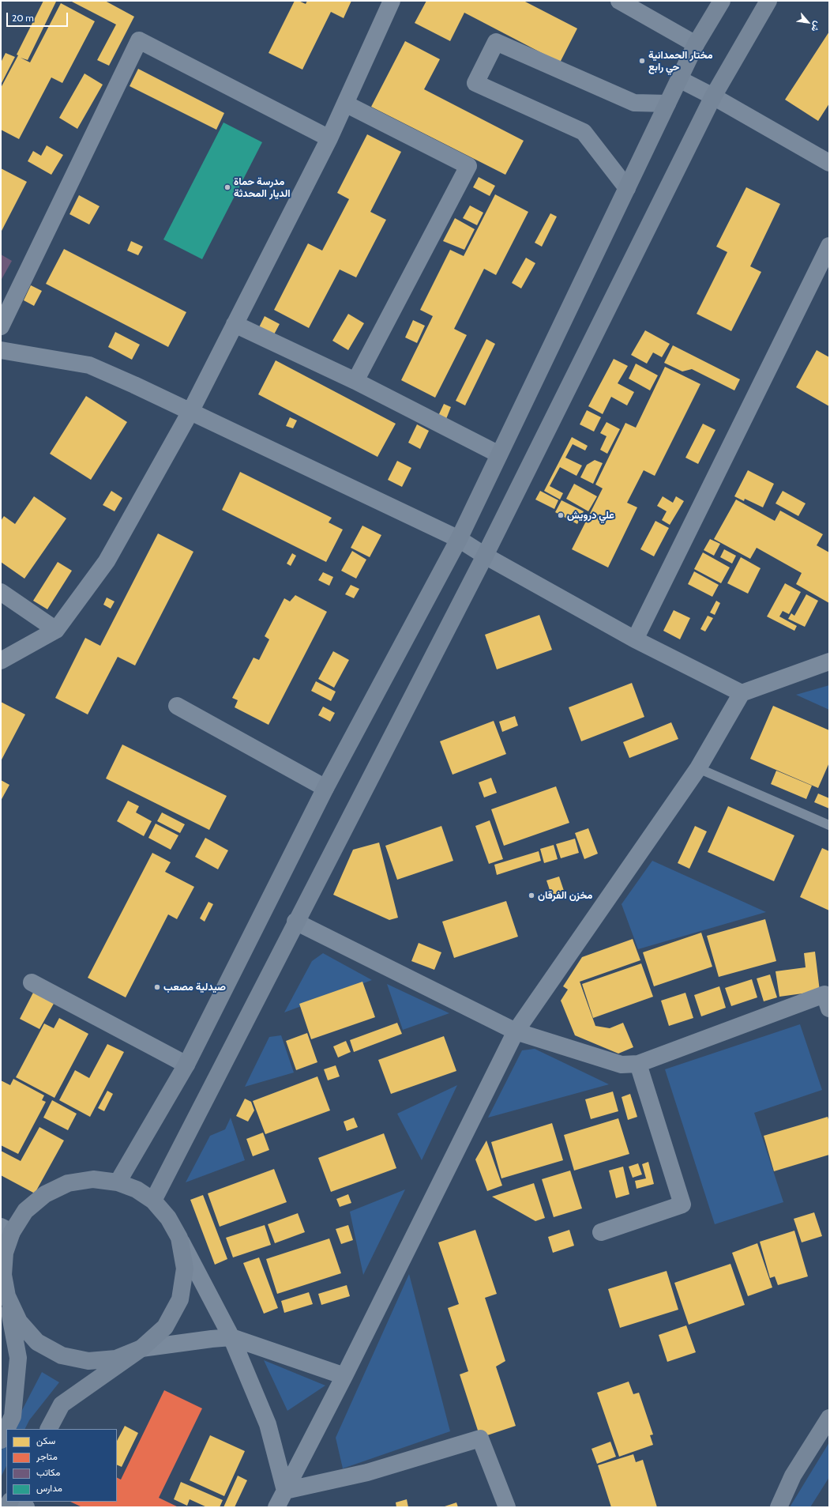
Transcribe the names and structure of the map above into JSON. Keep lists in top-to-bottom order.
{
  "places": [
    "مختار الحمدانية حي رابع",
    "مدرسة حماة الديار المحدثة",
    "علي درويش",
    "مخزن الفرقان",
    "صيدلية مصعب"
  ],
  "legend": [
    "سكن",
    "متاجر",
    "مكاتب",
    "مدارس"
  ],
  "scale_bar": "20 m",
  "north": "bottom right"
}
